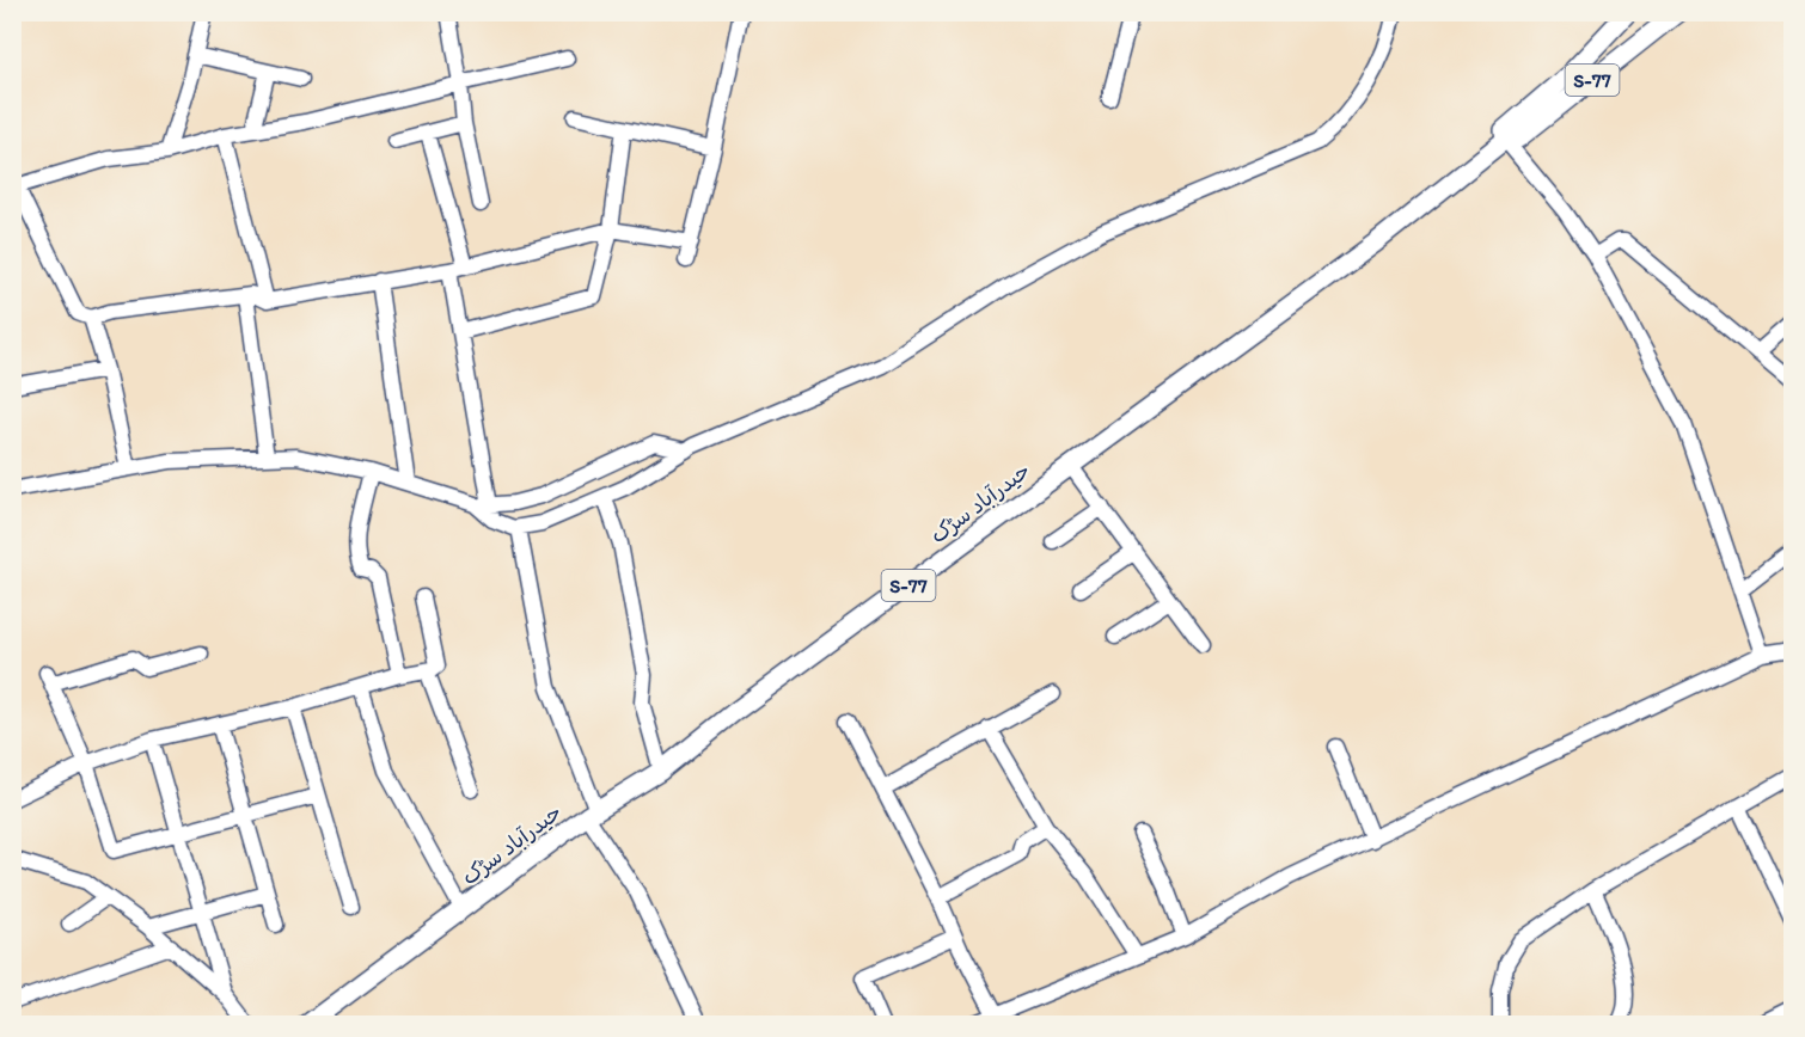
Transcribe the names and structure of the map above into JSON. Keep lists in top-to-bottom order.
{
  "streets": {
    "main road": ["S-77", "حیدرآباد سڑک"]
  }
}
